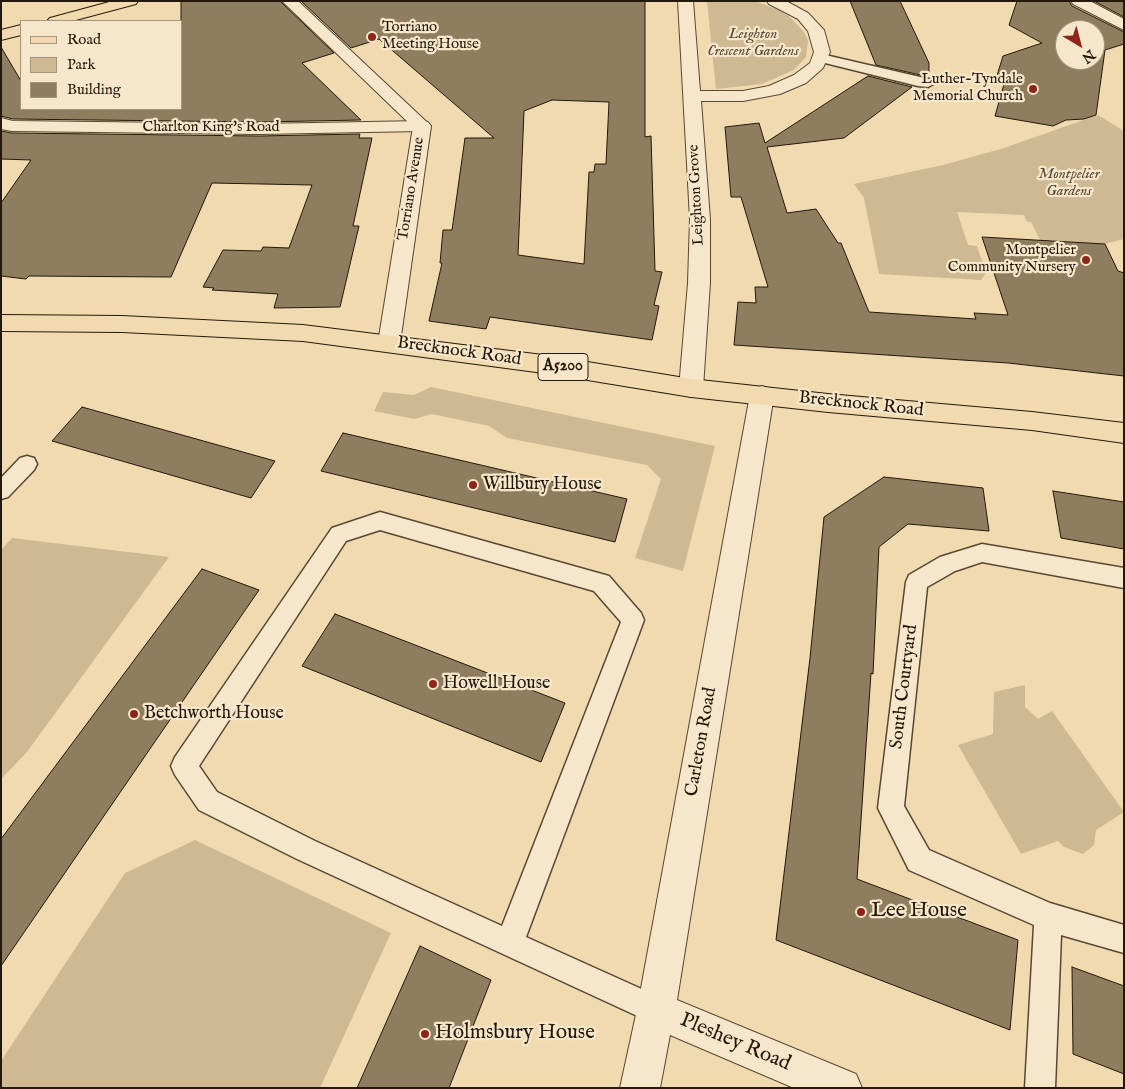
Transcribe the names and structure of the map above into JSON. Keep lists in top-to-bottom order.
{
  "streets": {
    "main road": ["Brecknock Road", "A5200"],
    "street": [
      "Charlton King's Road",
      "Torriano Avenue",
      "Leighton Grove",
      "Carleton Road",
      "Pleshey Road"
    ],
    "lane": ["South Courtyard"]
  },
  "crossings": [
    ["Charlton King's Road", "Torriano Avenue"],
    ["Torriano Avenue", "Brecknock Road"],
    ["Leighton Grove", "Brecknock Road"],
    ["Brecknock Road", "Carleton Road"],
    ["Carleton Road", "Pleshey Road"]
  ],
  "parks": ["Leighton Crescent Gardens", "Montpelier Gardens"],
  "places": [
    "Torriano Meeting House",
    "Luther-Tyndale Memorial Church",
    "Montpelier Community Nursery",
    "Willbury House",
    "Howell House",
    "Betchworth House",
    "Lee House",
    "Holmsbury House"
  ],
  "legend": ["Road", "Park", "Building"],
  "north": "bottom right"
}
